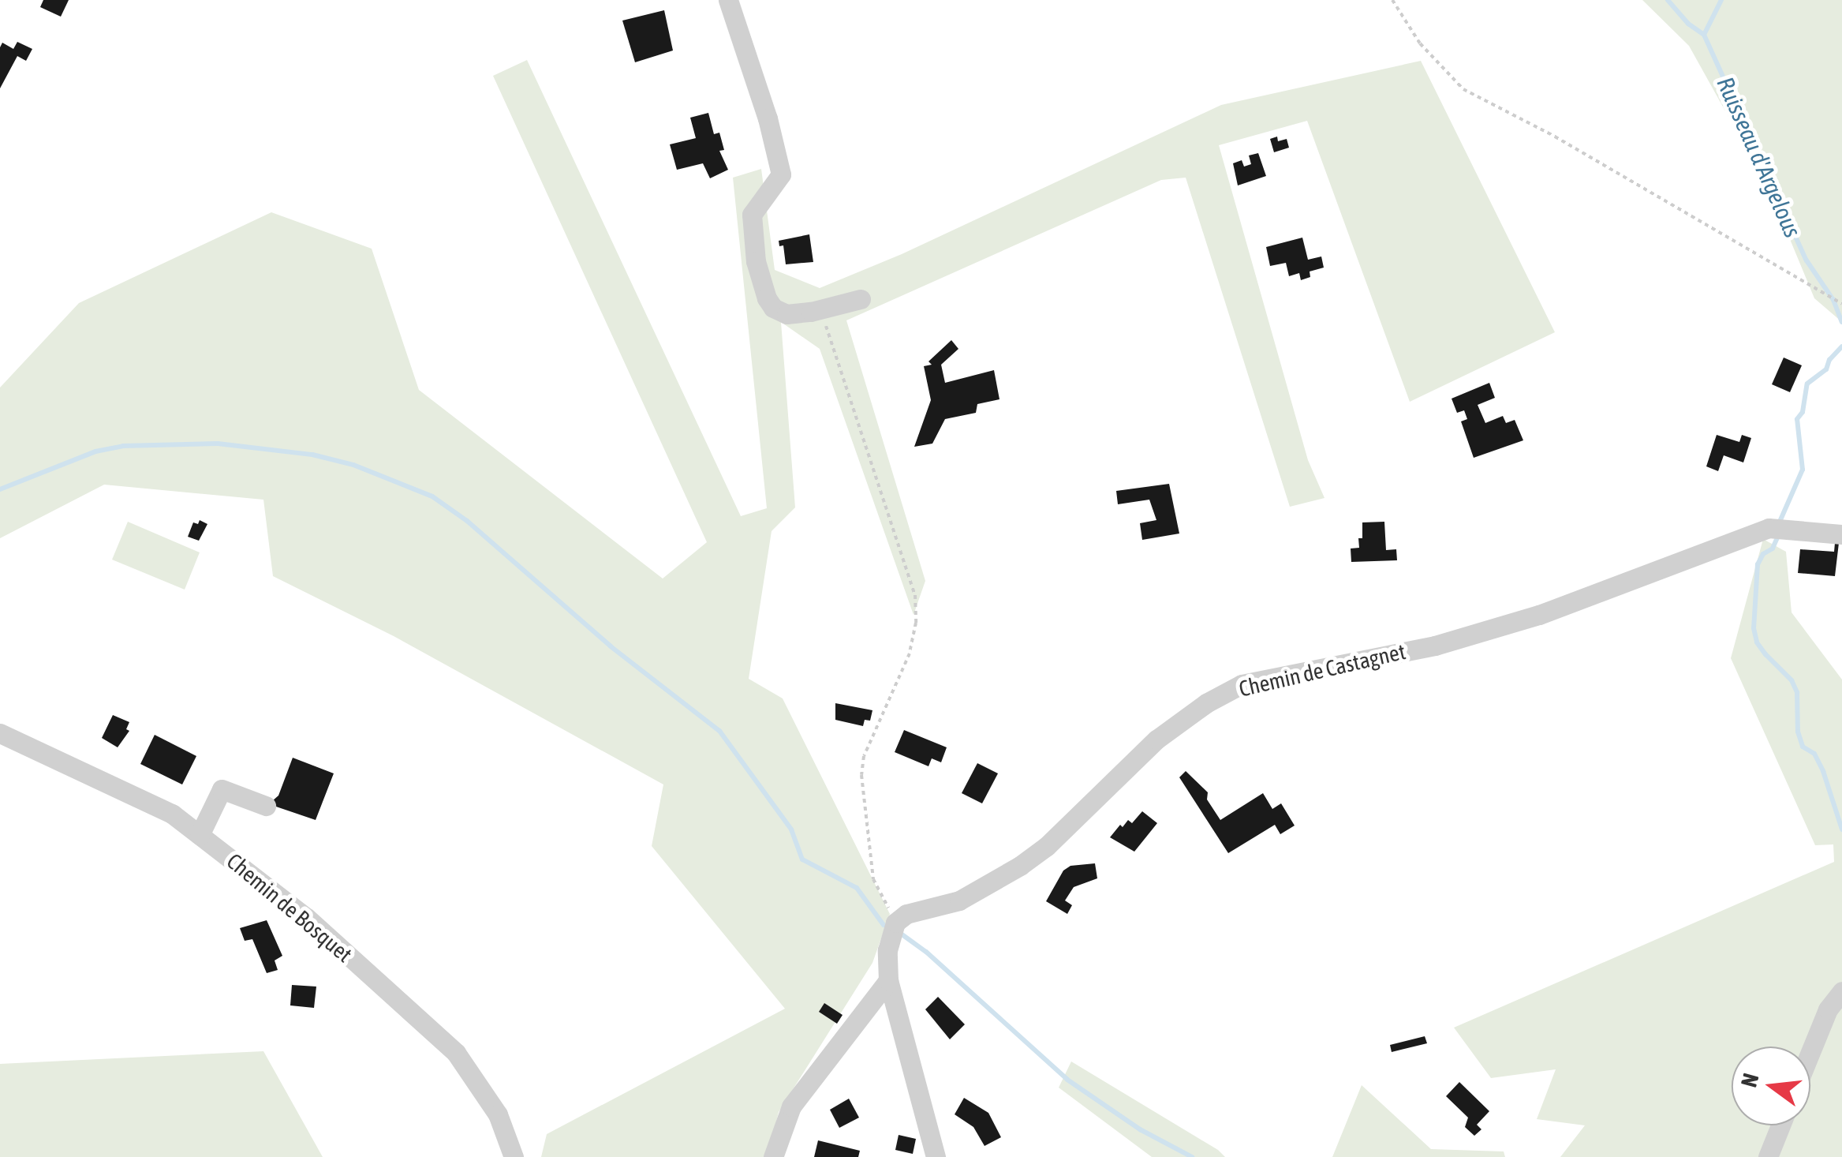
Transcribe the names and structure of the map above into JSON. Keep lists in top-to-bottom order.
{
  "streets": {
    "street": ["Chemin de Castagnet", "Chemin de Bosquet"]
  },
  "water": ["Ruisseau d'Argelous"],
  "north": "left"
}
